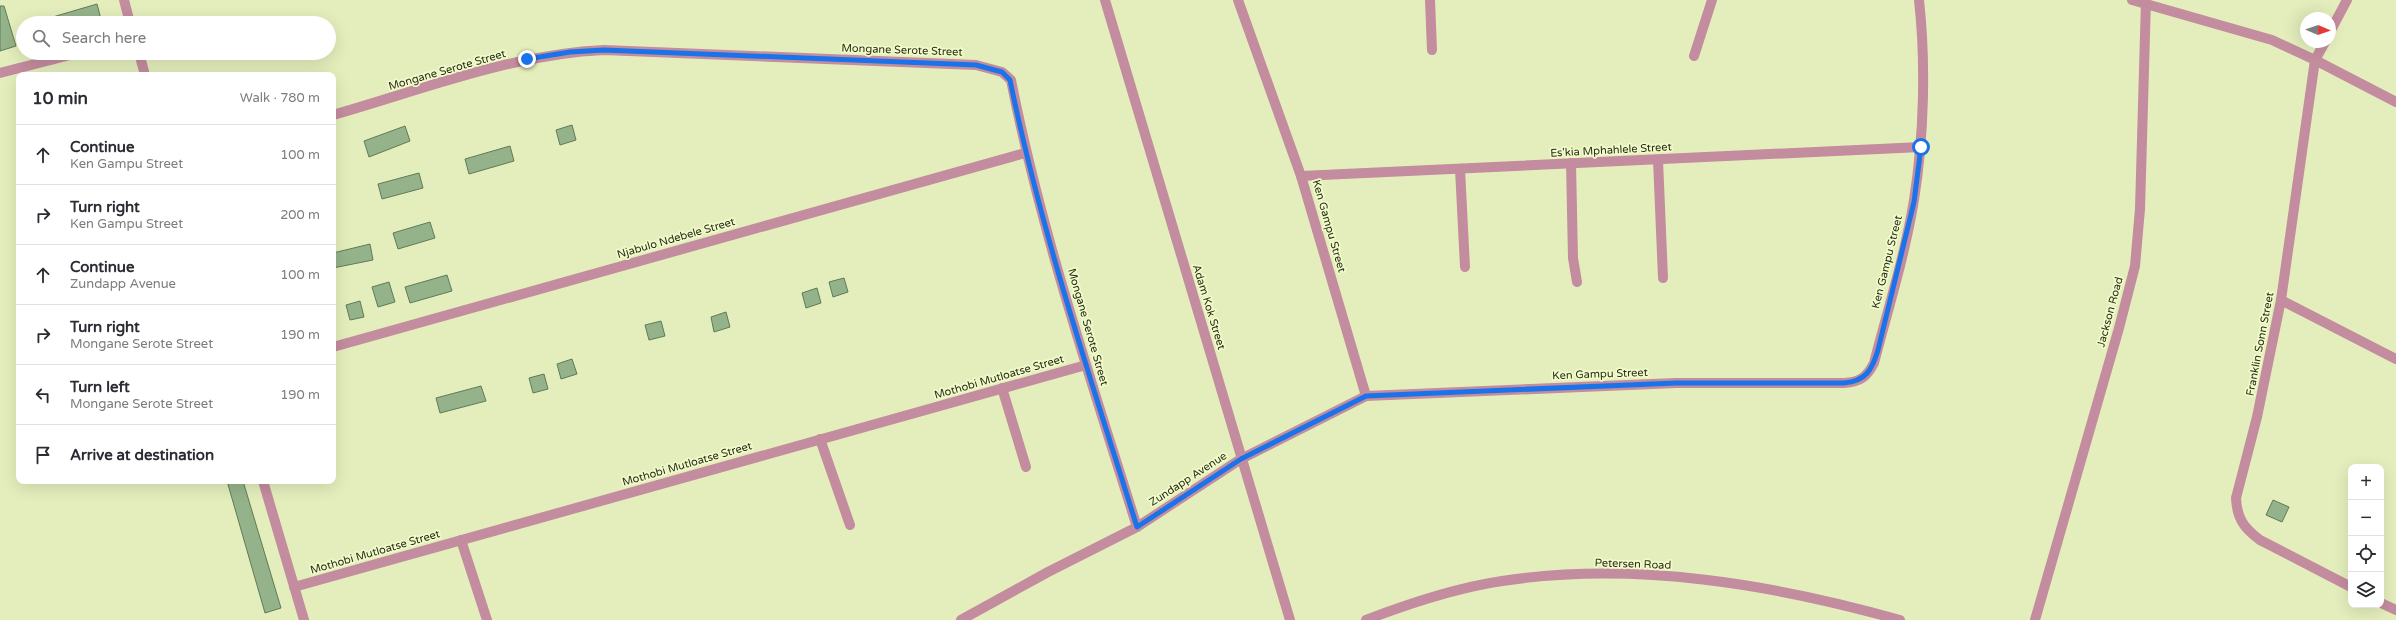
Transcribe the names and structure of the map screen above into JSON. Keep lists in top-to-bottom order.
{
  "streets": {
    "street": [
      "Mongane Serote Street",
      "Es'kia Mphahlele Street",
      "Ken Gampu Street",
      "Njabulo Ndebele Street",
      "Adam Kok Street",
      "Jackson Road",
      "Franklin Sonn Street",
      "Mothobi Mutloatse Street",
      "Zundapp Avenue",
      "Petersen Road"
    ]
  },
  "crossings": [
    ["Mongane Serote Street", "Njabulo Ndebele Street"],
    ["Mongane Serote Street", "Mothobi Mutloatse Street"],
    ["Mongane Serote Street", "Zundapp Avenue"],
    ["Es'kia Mphahlele Street", "Ken Gampu Street"],
    ["Ken Gampu Street", "Zundapp Avenue"],
    ["Adam Kok Street", "Zundapp Avenue"]
  ],
  "north": "right",
  "page": {
    "search": "Search here",
    "heading": ["10 min", "Walk · 780 m"],
    "list": [
      ["Continue", "Ken Gampu Street", "100 m"],
      ["Turn right", "Ken Gampu Street", "200 m"],
      ["Continue", "Zundapp Avenue", "100 m"],
      ["Turn right", "Mongane Serote Street", "190 m"],
      ["Turn left", "Mongane Serote Street", "190 m"],
      "Arrive at destination"
    ],
    "map_buttons": ["+", "−"]
  }
}
